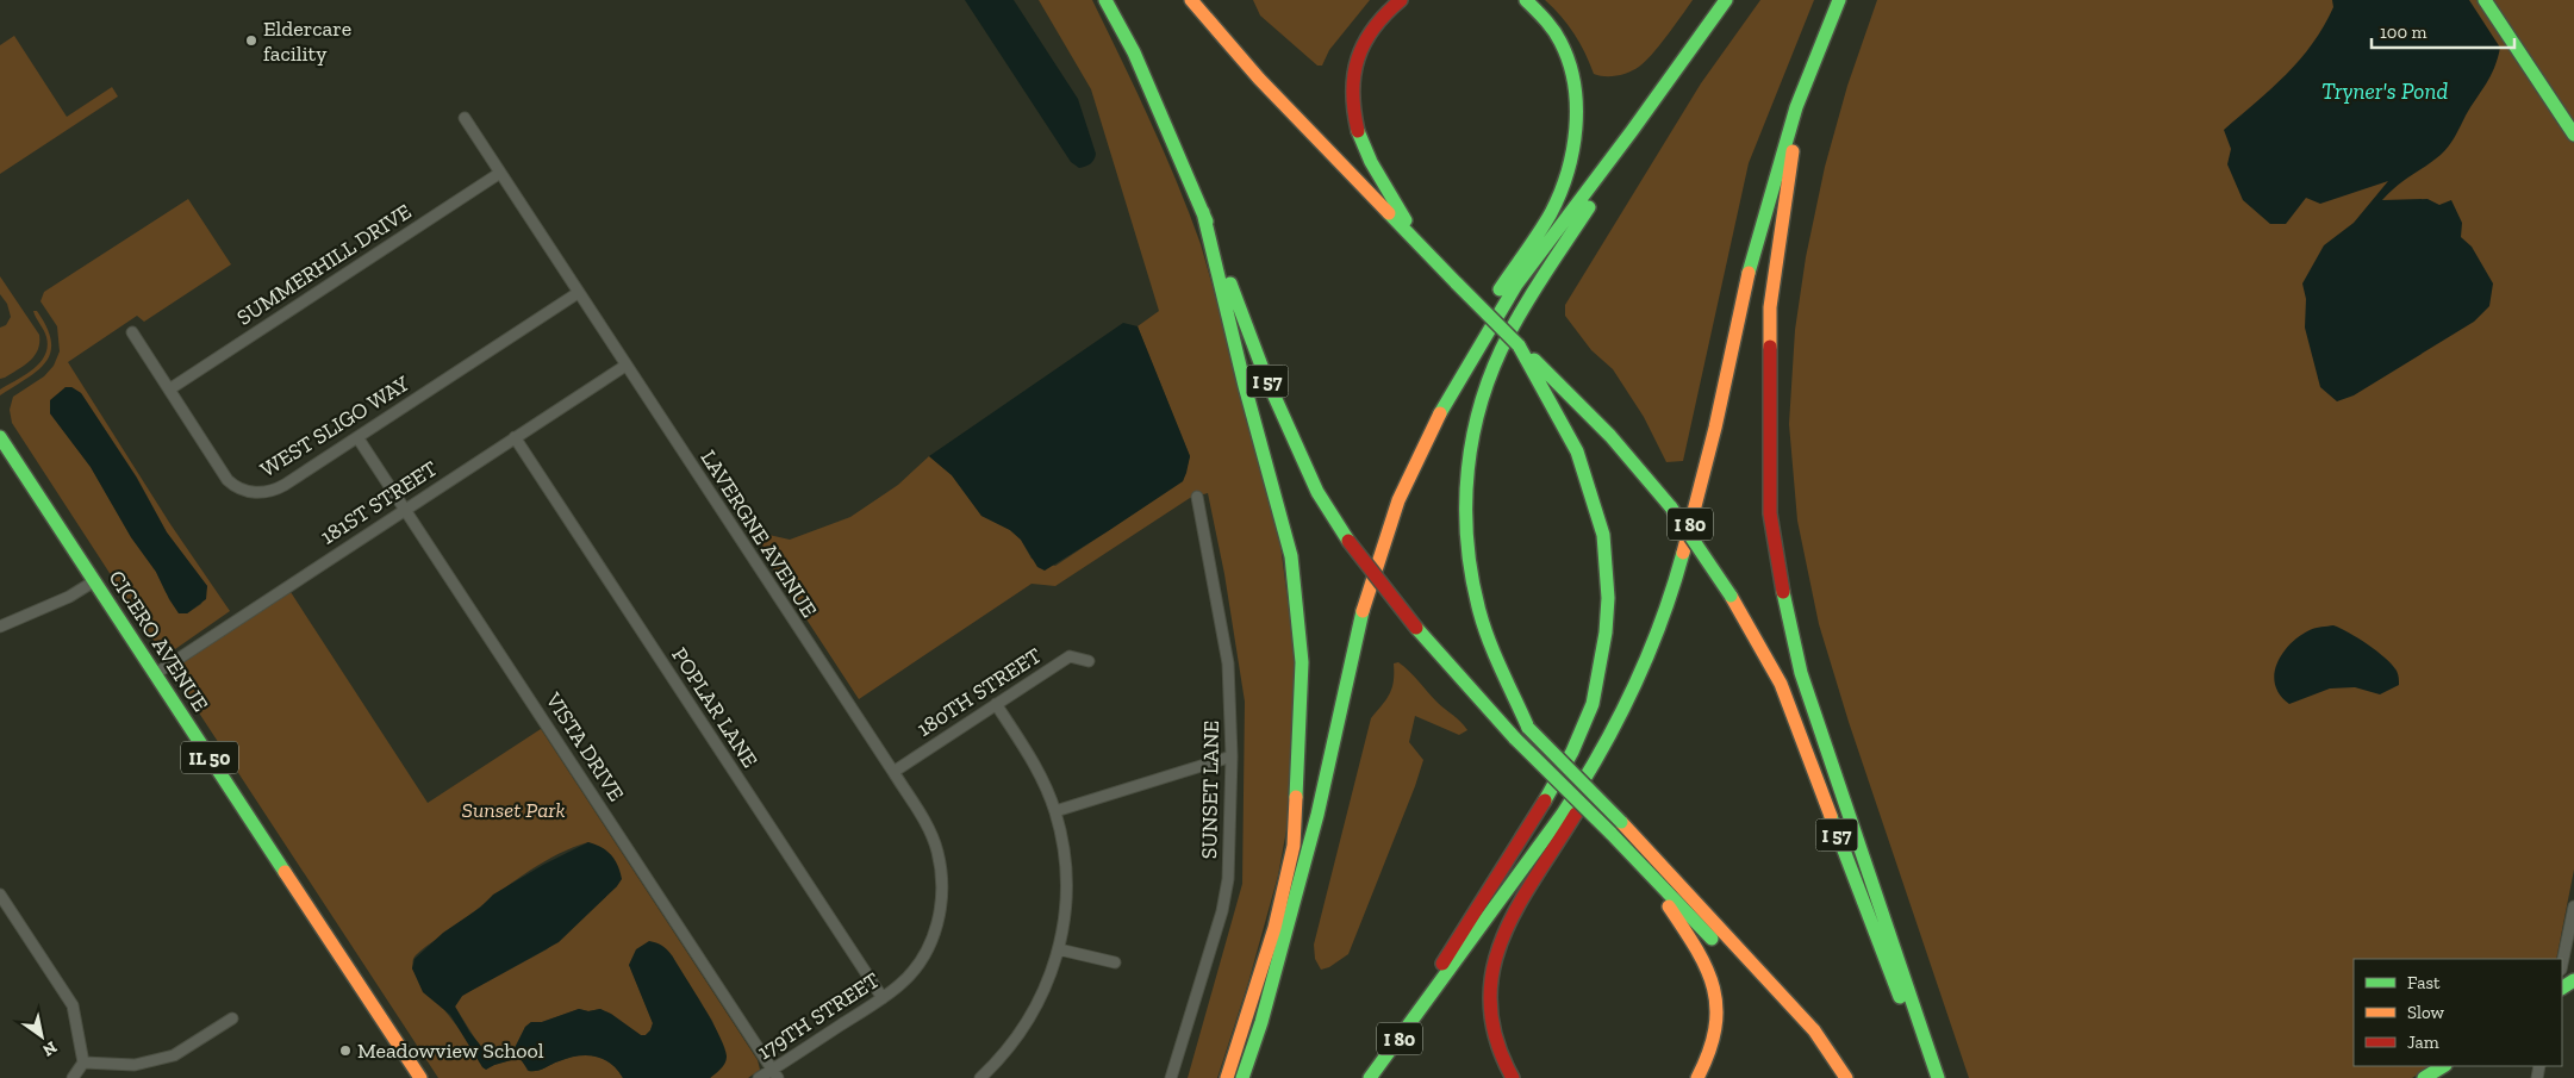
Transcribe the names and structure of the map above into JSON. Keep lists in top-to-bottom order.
{
  "streets": {
    "main road": [
      "I 57",
      "I 80",
      "CICERO AVENUE",
      "IL 50"
    ],
    "street": [
      "SUMMERHILL DRIVE",
      "WEST SLIGO WAY",
      "181ST STREET",
      "LAVERGNE AVENUE",
      "180TH STREET",
      "POPLAR LANE",
      "VISTA DRIVE",
      "SUNSET LANE",
      "179TH STREET"
    ]
  },
  "crossings": [
    ["SUMMERHILL DRIVE", "WEST SLIGO WAY"],
    ["SUMMERHILL DRIVE", "LAVERGNE AVENUE"],
    ["WEST SLIGO WAY", "LAVERGNE AVENUE"],
    ["WEST SLIGO WAY", "VISTA DRIVE"],
    ["181ST STREET", "LAVERGNE AVENUE"],
    ["181ST STREET", "CICERO AVENUE"],
    ["181ST STREET", "POPLAR LANE"],
    ["181ST STREET", "VISTA DRIVE"],
    ["LAVERGNE AVENUE", "180TH STREET"],
    ["LAVERGNE AVENUE", "179TH STREET"],
    ["POPLAR LANE", "179TH STREET"],
    ["VISTA DRIVE", "179TH STREET"]
  ],
  "water": ["Tryner's Pond"],
  "parks": ["Sunset Park"],
  "places": ["Eldercare facility", "Meadowview School"],
  "legend": ["Fast", "Slow", "Jam"],
  "scale_bar": "100 m",
  "north": "bottom right"
}
